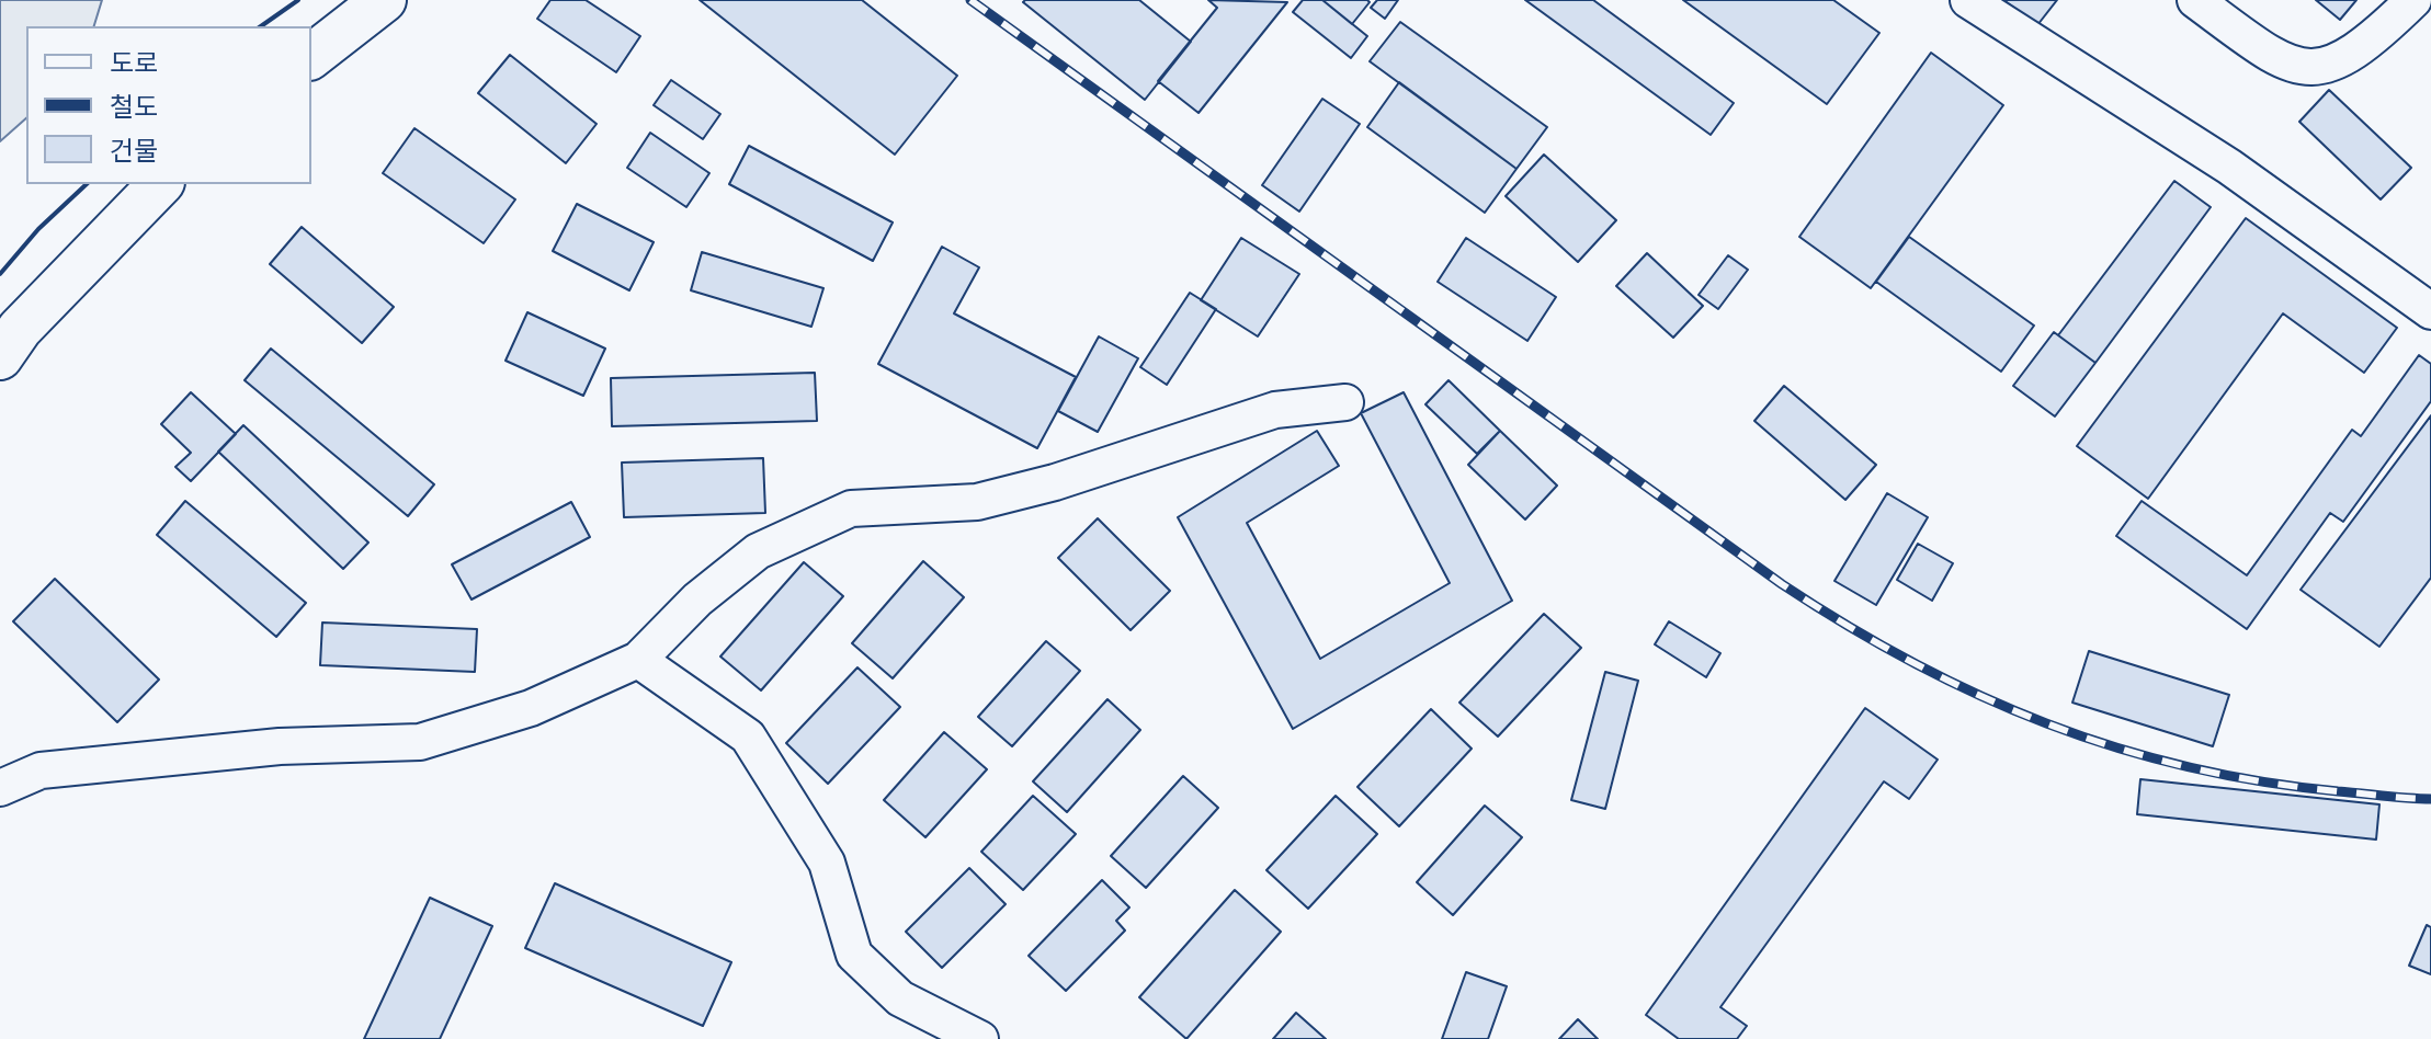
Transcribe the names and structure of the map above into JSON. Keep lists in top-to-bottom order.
{
  "legend": ["도로", "철도", "건물"]
}
